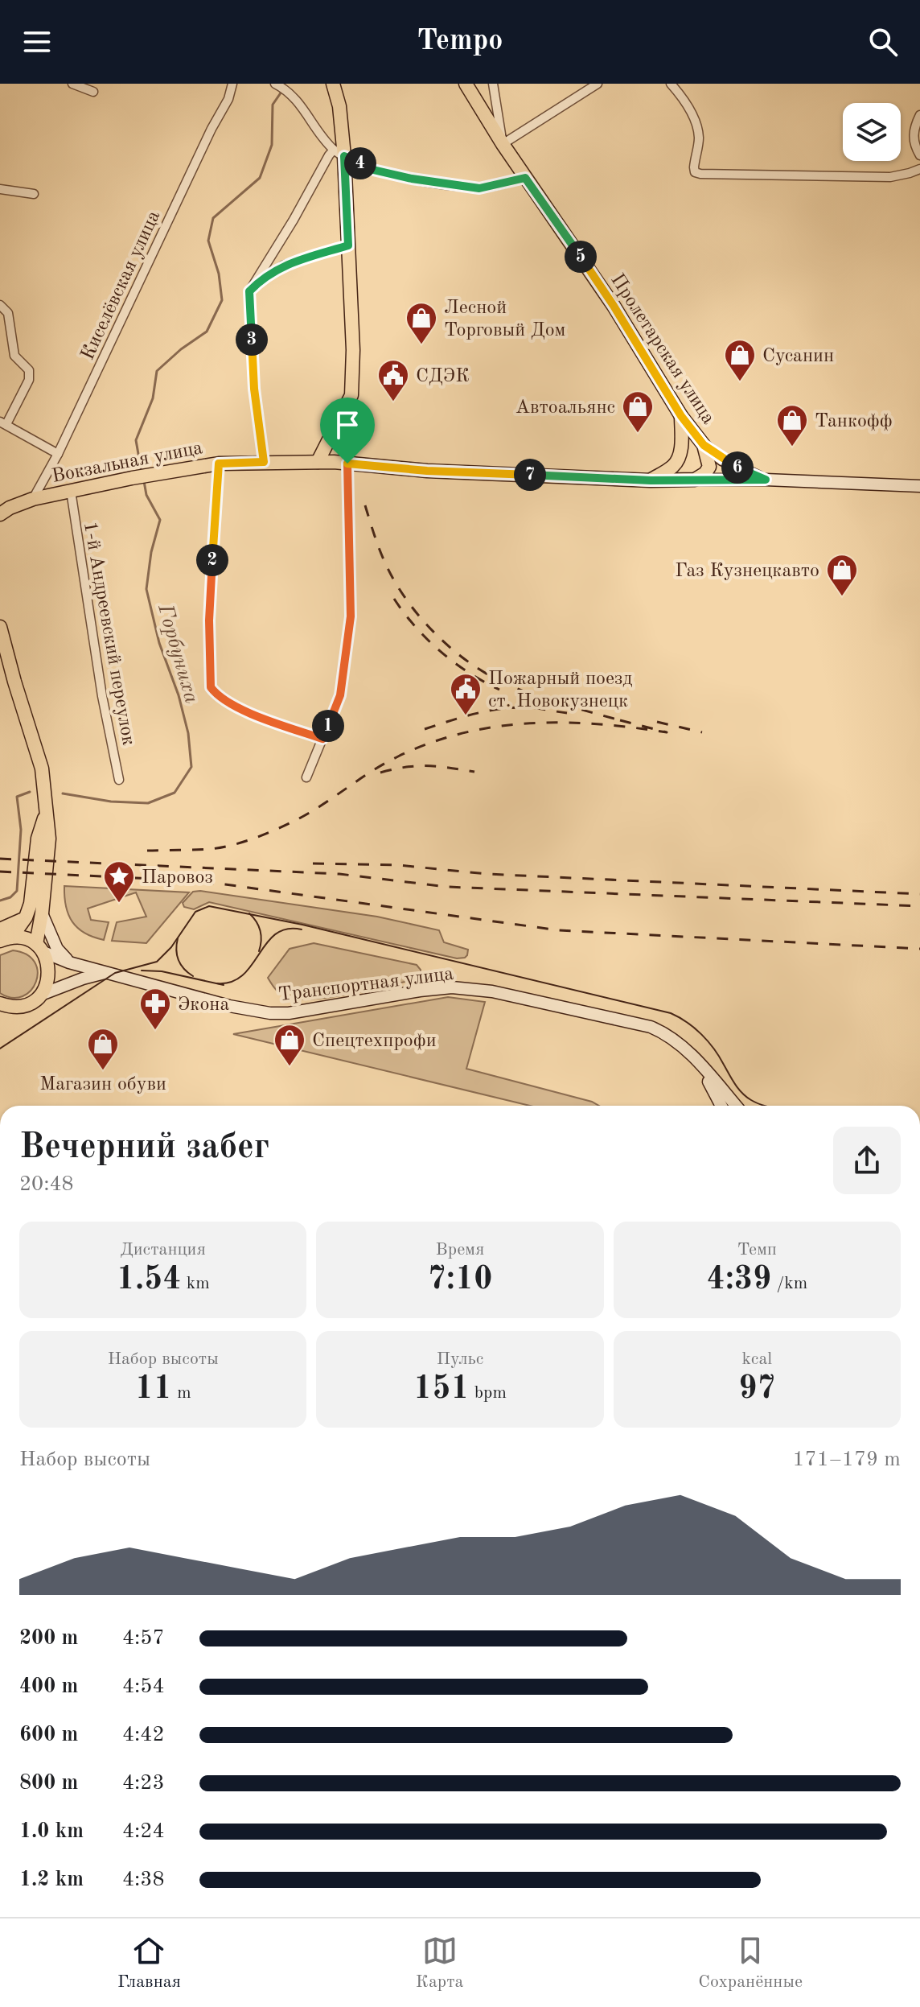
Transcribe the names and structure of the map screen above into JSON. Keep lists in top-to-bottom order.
{
  "streets": {
    "main road": ["Пролетарская улица", "Вокзальная улица", "Транспортная улица"],
    "street": ["Киселёвская улица", "1-й Андреевский переулок"]
  },
  "crossings": [
    ["Киселёвская улица", "Вокзальная улица"],
    ["Пролетарская улица", "Вокзальная улица"],
    ["Вокзальная улица", "1-й Андреевский переулок"]
  ],
  "water": ["Горбуниха"],
  "places": {
    "shop": [
      "Лесной Торговый Дом",
      "Сусанин",
      "Автоальянс",
      "Танкофф",
      "Газ Кузнецкавто",
      "Спецтехпрофи",
      "Магазин обуви"
    ],
    "public building": ["СДЭК", "Пожарный поезд ст. Новокузнецк"],
    "place": ["Паровоз"],
    "pharmacy": ["Экона"]
  },
  "page": {
    "header": "Tempo",
    "pins": [
      "4",
      "5",
      "3",
      "6",
      "7",
      "2",
      "1"
    ],
    "heading": ["Вечерний забег", "20:48"],
    "stats": [
      ["Дистанция", "1.54 km"],
      ["Время", "7:10"],
      ["Темп", "4:39 /km"],
      ["Набор высоты", "11 m"],
      ["Пульс", "151 bpm"],
      ["kcal", "97"]
    ],
    "chart": ["Набор высоты", "171–179 m"],
    "list": [
      {
        "name": "200 m",
        "note": "4:57"
      },
      {
        "name": "400 m",
        "note": "4:54"
      },
      {
        "name": "600 m",
        "note": "4:42"
      },
      {
        "name": "800 m",
        "note": "4:23"
      },
      {
        "name": "1.0 km",
        "note": "4:24"
      },
      {
        "name": "1.2 km",
        "note": "4:38"
      }
    ],
    "tabs": ["Главная", "Карта", "Сохранённые"]
  }
}
